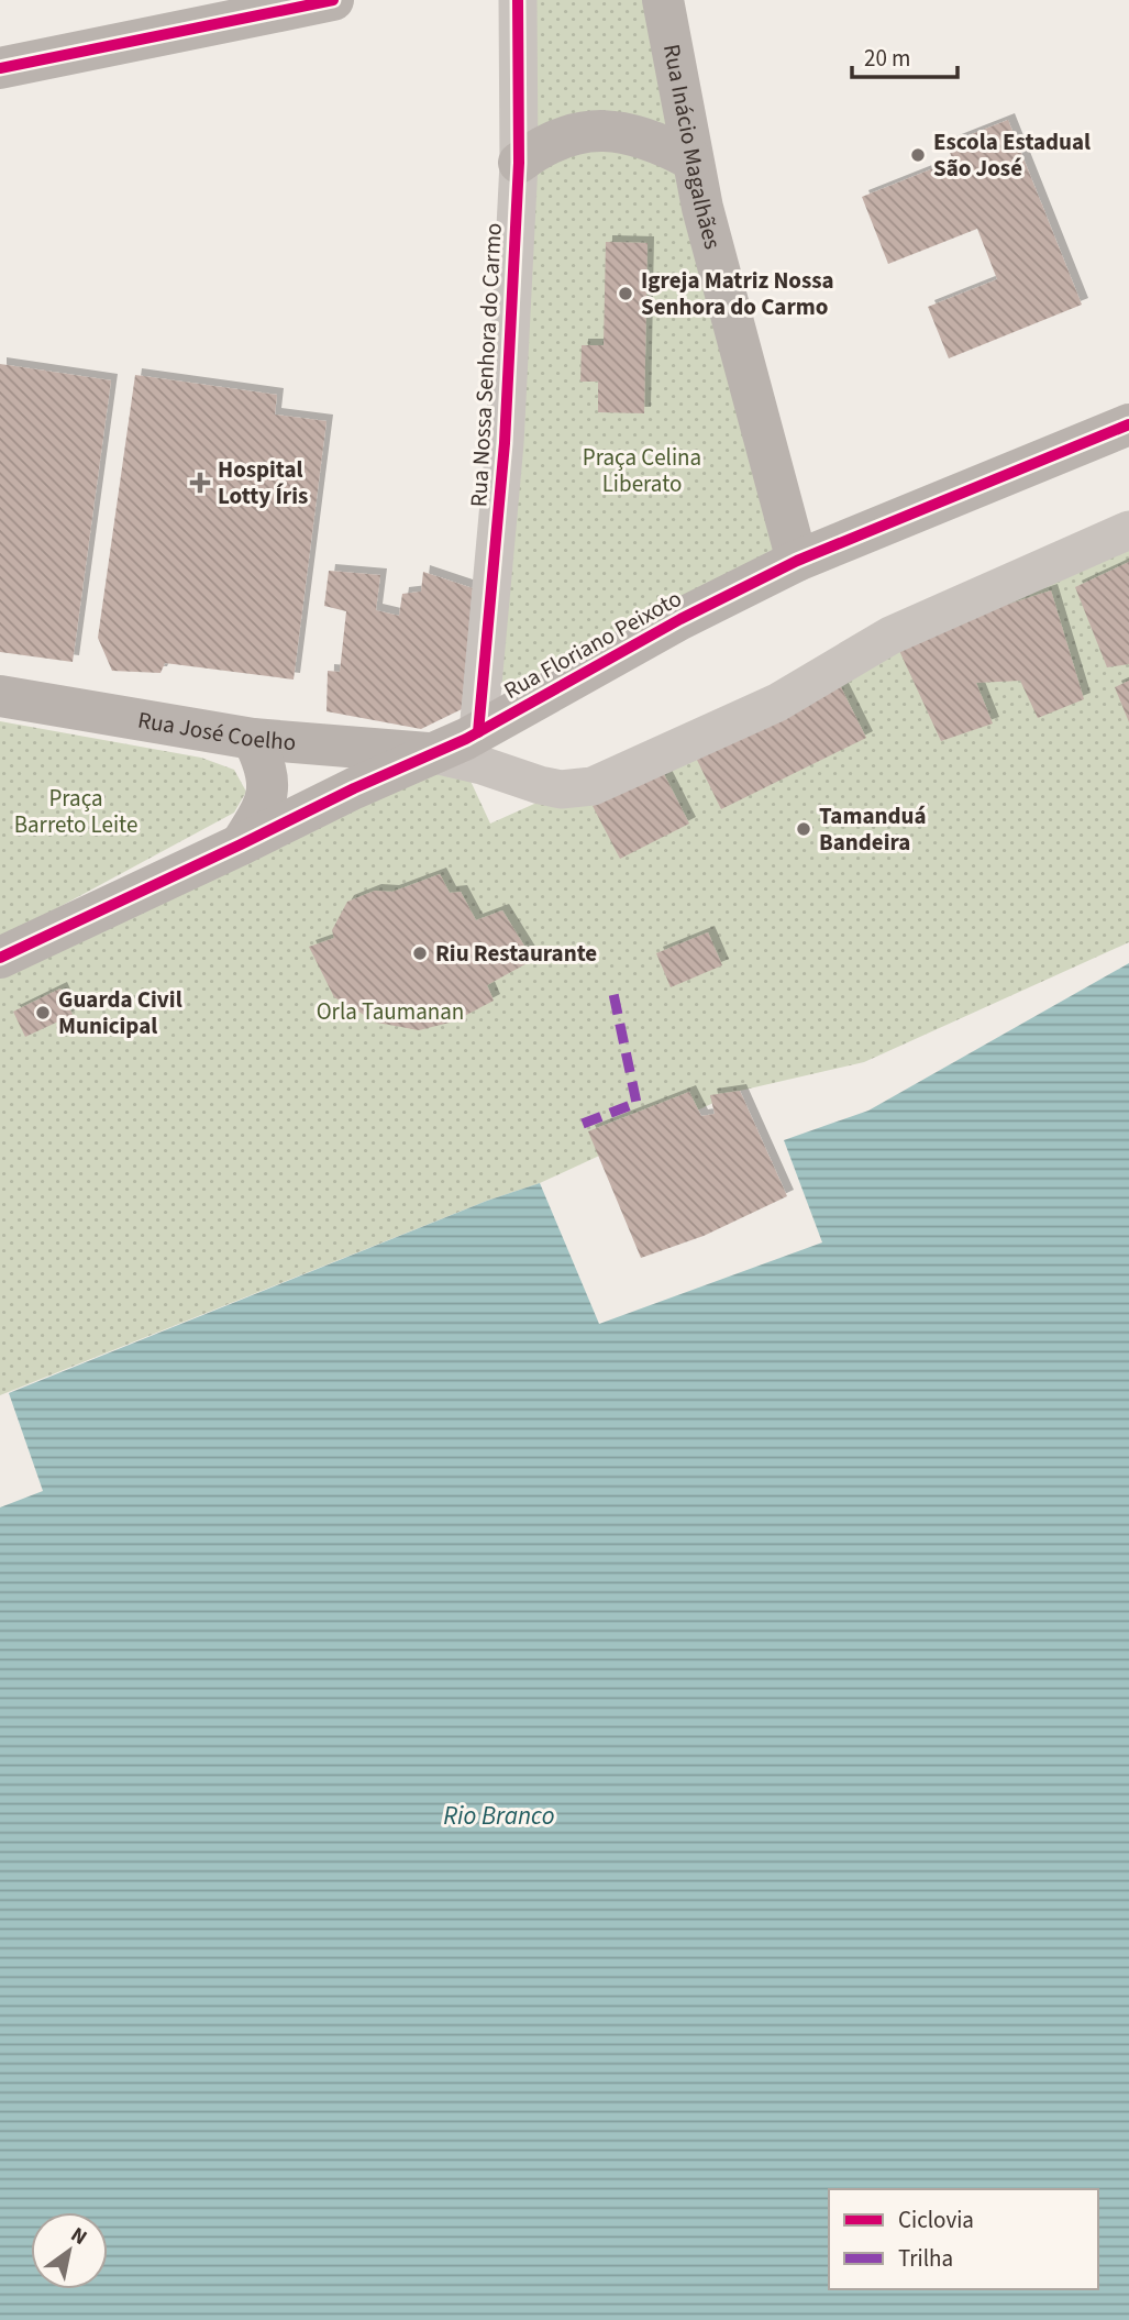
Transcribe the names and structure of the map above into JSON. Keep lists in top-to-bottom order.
{
  "streets": {
    "street": [
      "Rua Inácio Magalhães",
      "Rua Nossa Senhora do Carmo",
      "Rua Floriano Peixoto",
      "Rua José Coelho"
    ]
  },
  "crossings": [
    ["Rua Inácio Magalhães", "Rua Floriano Peixoto"],
    ["Rua Nossa Senhora do Carmo", "Rua Floriano Peixoto"],
    ["Rua Floriano Peixoto", "Rua José Coelho"]
  ],
  "water": ["Rio Branco"],
  "parks": ["Praça Celina Liberato", "Praça Barreto Leite", "Orla Taumanan"],
  "places": {
    "other": [
      "Escola Estadual São José",
      "Igreja Matriz Nossa Senhora do Carmo",
      "Tamanduá Bandeira",
      "Riu Restaurante",
      "Guarda Civil Municipal"
    ],
    "health": ["Hospital Lotty Íris"]
  },
  "legend": ["Ciclovia", "Trilha"],
  "scale_bar": "20 m",
  "north": "top right"
}
